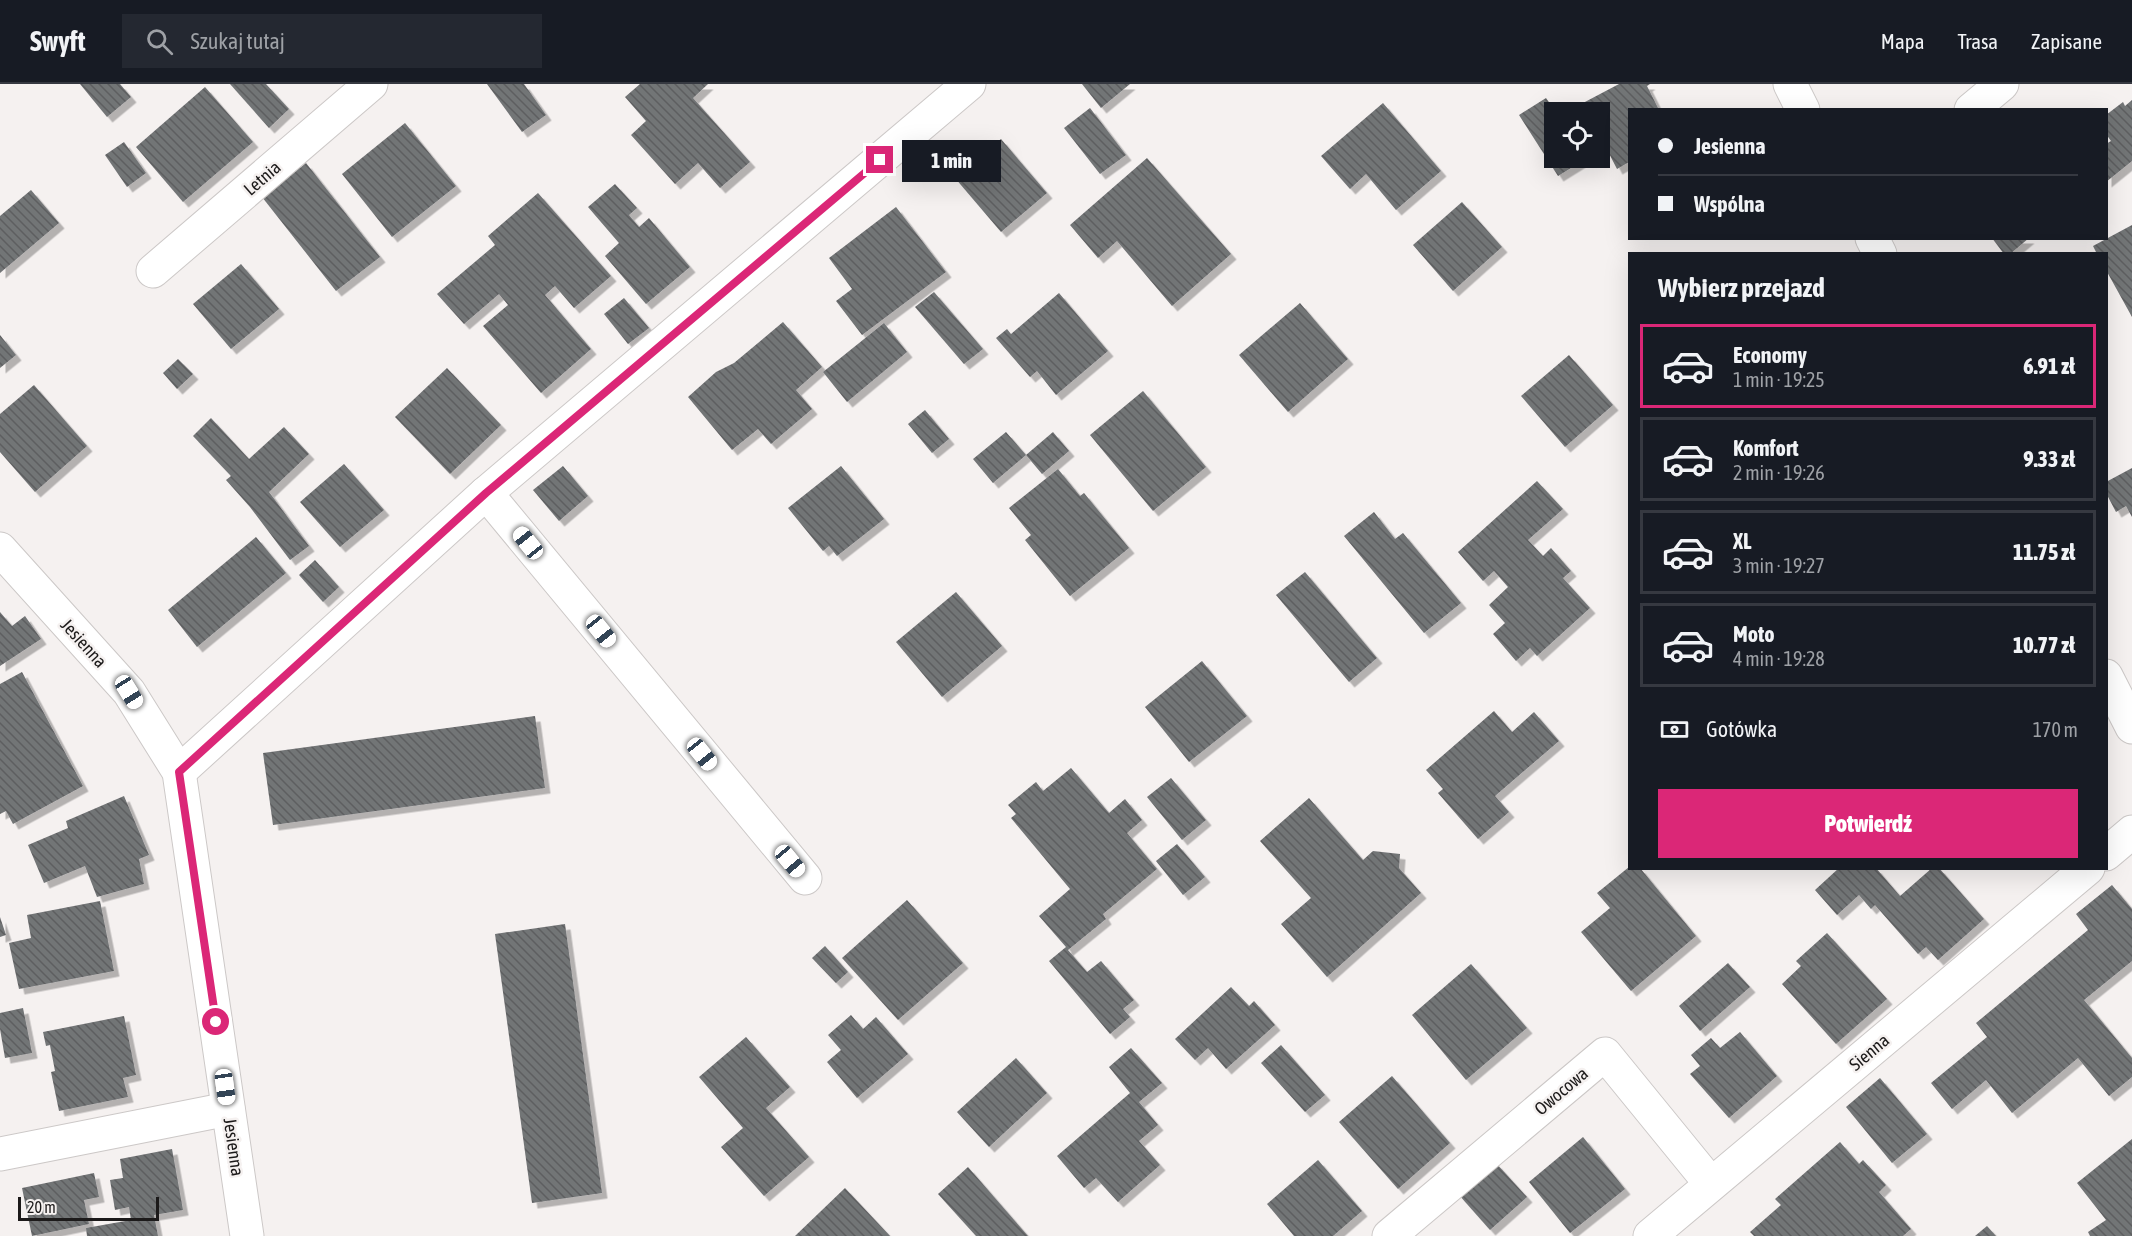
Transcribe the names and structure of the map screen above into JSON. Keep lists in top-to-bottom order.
{
  "streets": {
    "street": [
      "Letnia",
      "Jesienna",
      "Sienna",
      "Owocowa"
    ]
  },
  "crossings": [
    ["Sienna", "Owocowa"]
  ],
  "scale_bar": "20 m",
  "page": {
    "header": "Swyft",
    "search": "Szukaj tutaj",
    "nav": ["Mapa", "Trasa", "Zapisane"],
    "banner": ["Jesienna", "Wspólna"],
    "bubble": "1 min",
    "heading": "Wybierz przejazd",
    "list": [
      {
        "name": "Economy",
        "note": "1 min · 19:25",
        "value": "6.91 zł"
      },
      {
        "name": "Komfort",
        "note": "2 min · 19:26",
        "value": "9.33 zł"
      },
      {
        "name": "XL",
        "note": "3 min · 19:27",
        "value": "11.75 zł"
      },
      {
        "name": "Moto",
        "note": "4 min · 19:28",
        "value": "10.77 zł"
      }
    ],
    "pay": ["Gotówka", "170 m"],
    "buttons": "Potwierdź",
    "scale": "20 m"
  }
}
